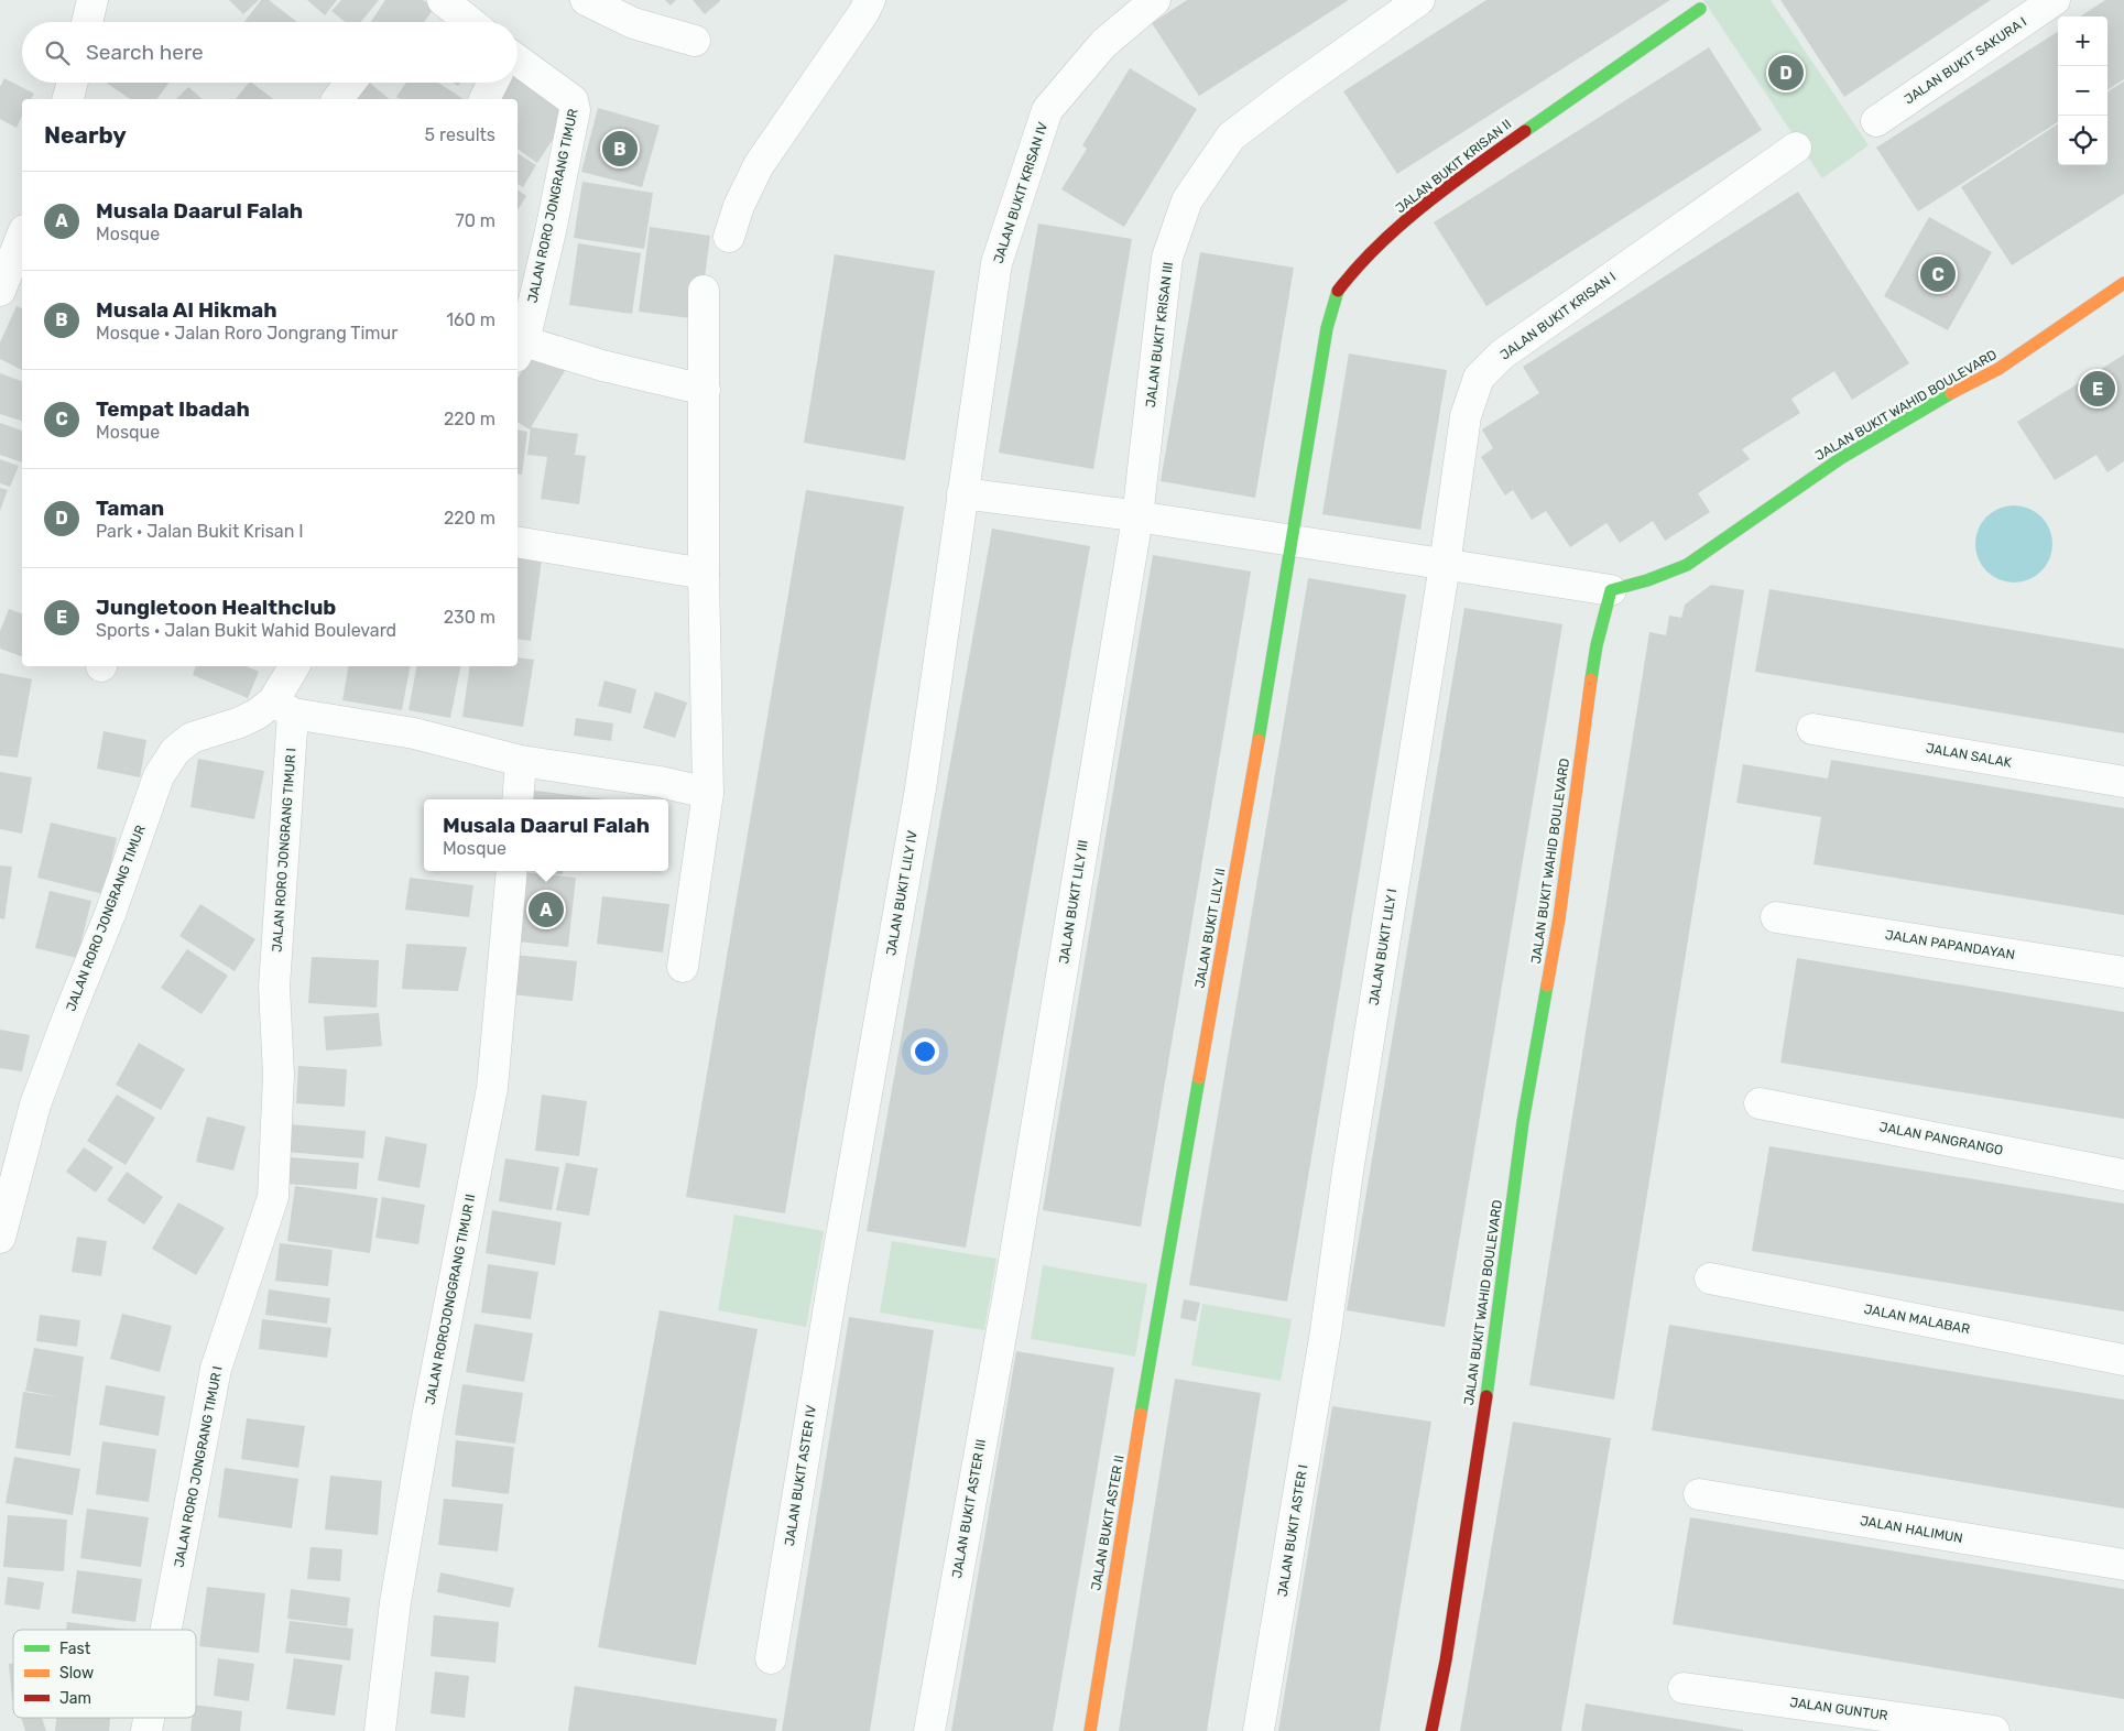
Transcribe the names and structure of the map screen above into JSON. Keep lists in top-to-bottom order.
{
  "streets": {
    "street": [
      "JALAN BUKIT SAKURA I",
      "JALAN BUKIT KRISAN II",
      "JALAN BUKIT KRISAN IV",
      "JALAN RORO JONGRANG TIMUR",
      "JALAN BUKIT KRISAN I",
      "JALAN BUKIT KRISAN III",
      "JALAN BUKIT WAHID BOULEVARD",
      "JALAN SALAK",
      "JALAN RORO JONGRANG TIMUR I",
      "JALAN BUKIT LILY IV",
      "JALAN BUKIT LILY III",
      "JALAN BUKIT LILY II",
      "JALAN PAPANDAYAN",
      "JALAN BUKIT LILY I",
      "JALAN PANGRANGO",
      "JALAN ROROJONGGRANG TIMUR II",
      "JALAN MALABAR",
      "JALAN BUKIT ASTER IV",
      "JALAN BUKIT ASTER III",
      "JALAN BUKIT ASTER II",
      "JALAN HALIMUN",
      "JALAN BUKIT ASTER I",
      "JALAN GUNTUR"
    ]
  },
  "crossings": [
    ["JALAN BUKIT KRISAN II", "JALAN BUKIT LILY II"],
    ["JALAN BUKIT KRISAN IV", "JALAN BUKIT LILY IV"],
    ["JALAN RORO JONGRANG TIMUR", "JALAN RORO JONGRANG TIMUR I"],
    ["JALAN BUKIT KRISAN I", "JALAN BUKIT LILY I"],
    ["JALAN BUKIT KRISAN III", "JALAN BUKIT LILY III"],
    ["JALAN BUKIT LILY IV", "JALAN BUKIT ASTER IV"],
    ["JALAN BUKIT LILY III", "JALAN BUKIT ASTER III"],
    ["JALAN BUKIT LILY II", "JALAN BUKIT ASTER II"],
    ["JALAN BUKIT LILY I", "JALAN BUKIT ASTER I"]
  ],
  "legend": ["Fast", "Slow", "Jam"],
  "page": {
    "map_buttons": ["+", "−"],
    "search": "Search here",
    "pins": [
      "D",
      "B",
      "C",
      "E",
      "A"
    ],
    "heading": ["Nearby", "5 results"],
    "list": [
      {
        "mark": "A",
        "name": "Musala Daarul Falah",
        "note": "Mosque",
        "value": "70 m"
      },
      {
        "mark": "B",
        "name": "Musala Al Hikmah",
        "note": "Mosque · Jalan Roro Jongrang Timur",
        "value": "160 m"
      },
      {
        "mark": "C",
        "name": "Tempat Ibadah",
        "note": "Mosque",
        "value": "220 m"
      },
      {
        "mark": "D",
        "name": "Taman",
        "note": "Park · Jalan Bukit Krisan I",
        "value": "220 m"
      },
      {
        "mark": "E",
        "name": "Jungletoon Healthclub",
        "note": "Sports · Jalan Bukit Wahid Boulevard",
        "value": "230 m"
      }
    ],
    "popup": ["Musala Daarul Falah", "Mosque"]
  }
}
